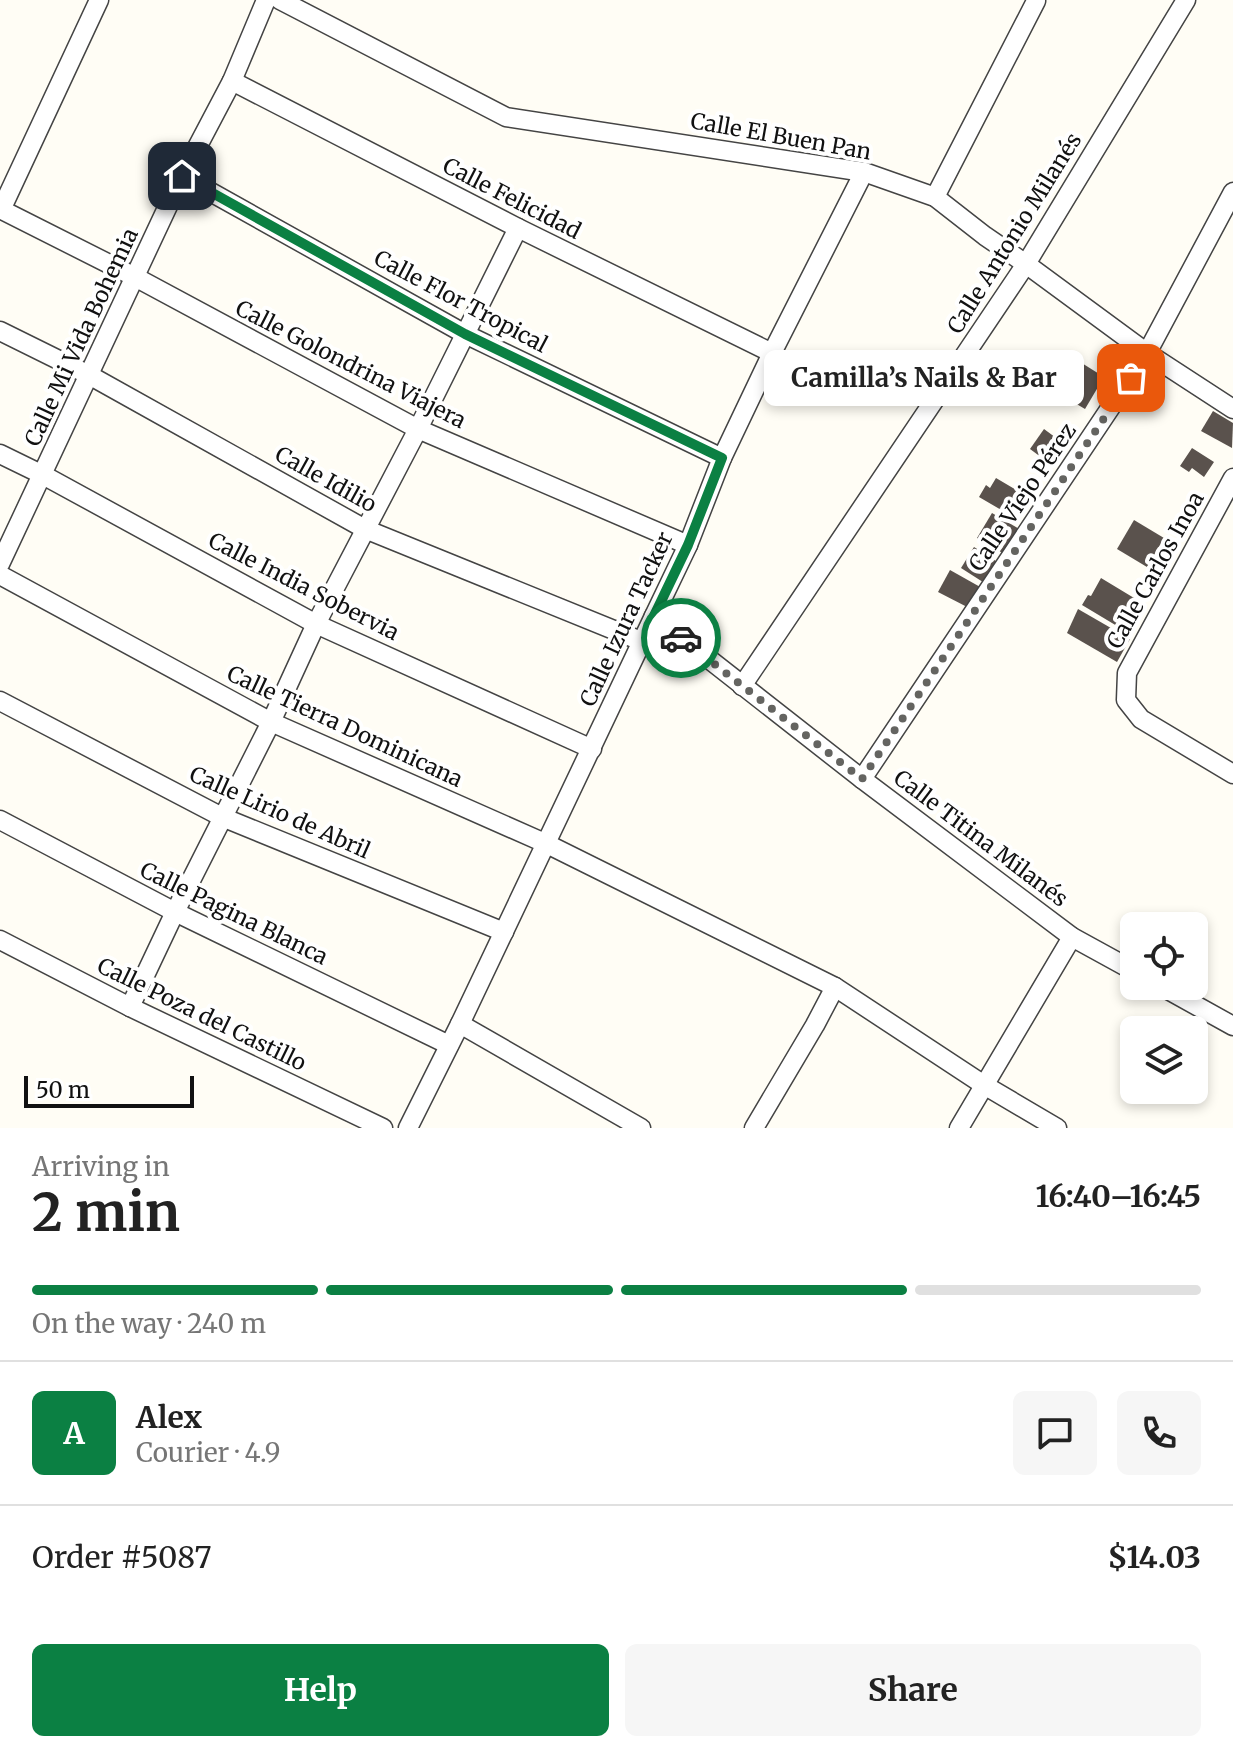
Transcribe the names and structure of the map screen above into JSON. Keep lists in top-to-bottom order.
{
  "streets": {
    "street": [
      "Calle El Buen Pan",
      "Calle Felicidad",
      "Calle Antonio Milanés",
      "Calle Flor Tropical",
      "Calle Mi Vida Bohemia",
      "Calle Golondrina Viajera",
      "Calle Idilio",
      "Calle Viejo Pérez",
      "Calle Carlos Inoa",
      "Calle India Sobervia",
      "Calle Izura Tacker",
      "Calle Tierra Dominicana",
      "Calle Lirio de Abril",
      "Calle Titina Milanés",
      "Calle Pagina Blanca",
      "Calle Poza del Castillo"
    ]
  },
  "crossings": [
    ["Calle El Buen Pan", "Calle Antonio Milanés"],
    ["Calle El Buen Pan", "Calle Viejo Pérez"],
    ["Calle El Buen Pan", "Calle Izura Tacker"],
    ["Calle Felicidad", "Calle Mi Vida Bohemia"],
    ["Calle Felicidad", "Calle Izura Tacker"],
    ["Calle Antonio Milanés", "Calle Titina Milanés"],
    ["Calle Flor Tropical", "Calle Mi Vida Bohemia"],
    ["Calle Flor Tropical", "Calle Izura Tacker"],
    ["Calle Mi Vida Bohemia", "Calle Golondrina Viajera"],
    ["Calle Mi Vida Bohemia", "Calle Idilio"],
    ["Calle Mi Vida Bohemia", "Calle India Sobervia"],
    ["Calle Golondrina Viajera", "Calle Izura Tacker"],
    ["Calle Idilio", "Calle Izura Tacker"],
    ["Calle Viejo Pérez", "Calle Titina Milanés"],
    ["Calle India Sobervia", "Calle Izura Tacker"],
    ["Calle Izura Tacker", "Calle Tierra Dominicana"],
    ["Calle Izura Tacker", "Calle Lirio de Abril"],
    ["Calle Izura Tacker", "Calle Titina Milanés"],
    ["Calle Izura Tacker", "Calle Pagina Blanca"]
  ],
  "places": ["Camilla’s Nails & Bar"],
  "scale_bar": "50 m",
  "page": {
    "bubble": "Camilla’s Nails & Bar",
    "scale": "50 m",
    "heading": ["2 min", "Arriving in", "16:40–16:45"],
    "panel": [
      "Alex",
      "Courier · 4.9",
      "Order #5087",
      "$14.03"
    ],
    "bar": "On the way · 240 m",
    "round": "A",
    "buttons": ["Help", "Share"]
  }
}
